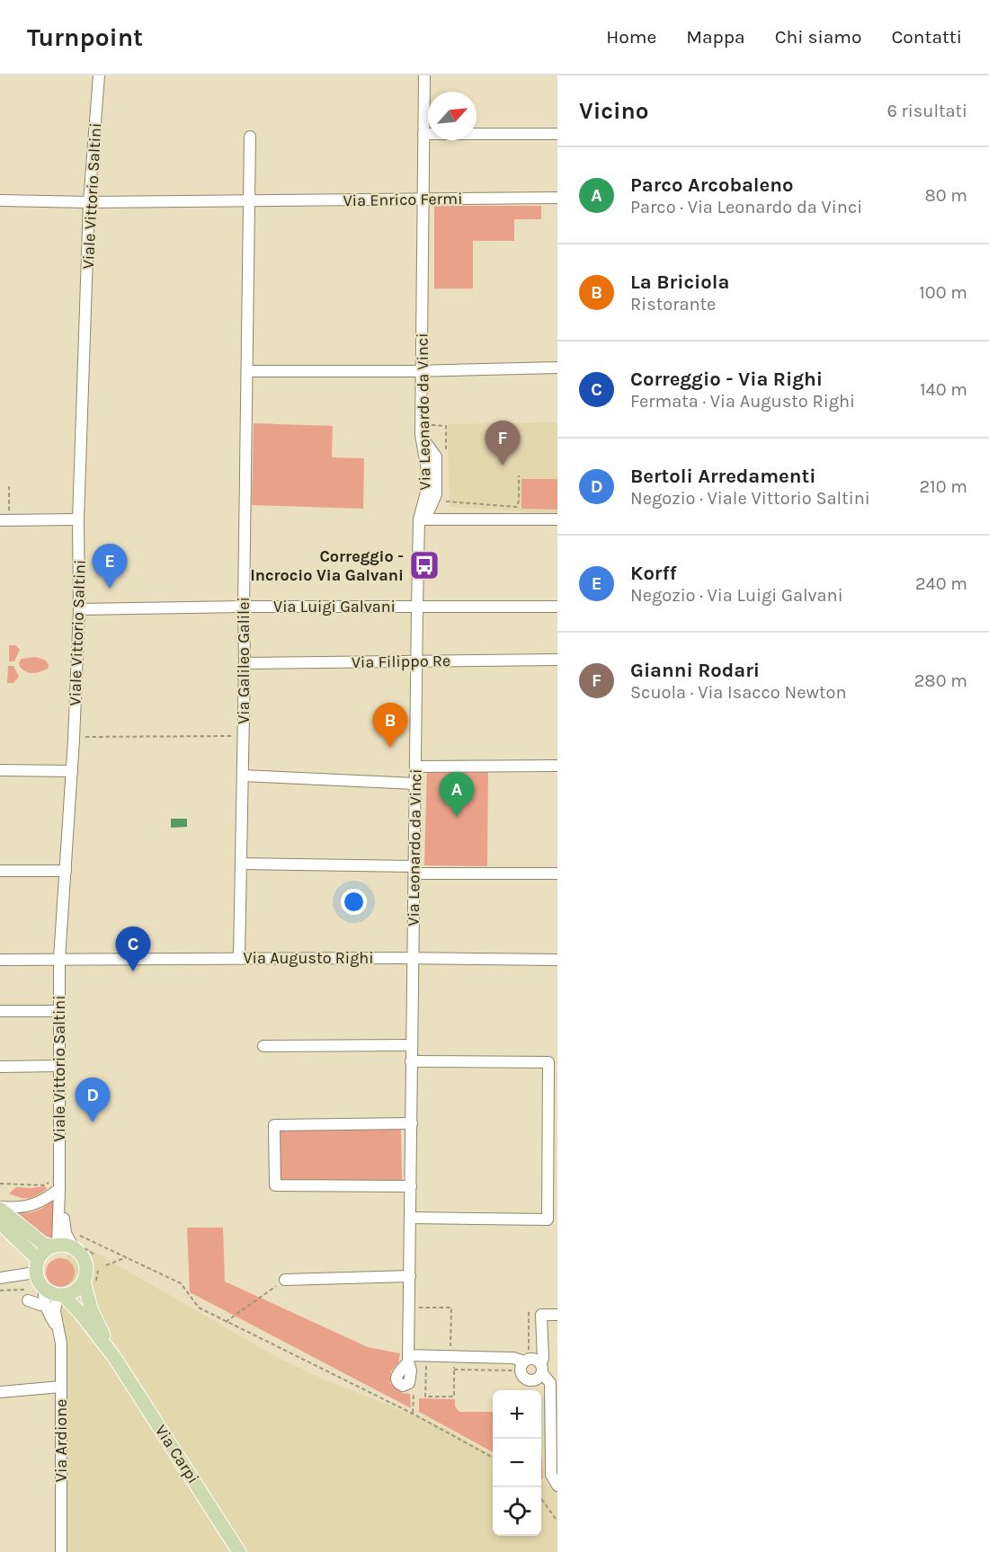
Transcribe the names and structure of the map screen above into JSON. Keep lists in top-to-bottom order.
{
  "streets": {
    "main road": ["Via Carpi"],
    "street": [
      "Viale Vittorio Saltini",
      "Via Enrico Fermi",
      "Via Leonardo da Vinci",
      "Via Luigi Galvani",
      "Via Galileo Galilei",
      "Via Filippo Re",
      "Via Augusto Righi",
      "Via Ardione"
    ]
  },
  "crossings": [
    ["Viale Vittorio Saltini", "Via Enrico Fermi"],
    ["Viale Vittorio Saltini", "Via Luigi Galvani"],
    ["Viale Vittorio Saltini", "Via Augusto Righi"],
    ["Viale Vittorio Saltini", "Via Ardione"],
    ["Viale Vittorio Saltini", "Via Carpi"],
    ["Via Enrico Fermi", "Via Leonardo da Vinci"],
    ["Via Enrico Fermi", "Via Galileo Galilei"],
    ["Via Leonardo da Vinci", "Via Luigi Galvani"],
    ["Via Leonardo da Vinci", "Via Filippo Re"],
    ["Via Leonardo da Vinci", "Via Augusto Righi"],
    ["Via Luigi Galvani", "Via Galileo Galilei"],
    ["Via Galileo Galilei", "Via Filippo Re"],
    ["Via Galileo Galilei", "Via Augusto Righi"],
    ["Via Ardione", "Via Carpi"]
  ],
  "places": {
    "bus stop": ["Correggio - Incrocio Via Galvani"]
  },
  "north": "top right",
  "page": {
    "header": "Turnpoint",
    "nav": [
      "Home",
      "Mappa",
      "Chi siamo",
      "Contatti"
    ],
    "heading": ["Vicino", "6 risultati"],
    "list": [
      {
        "mark": "A",
        "name": "Parco Arcobaleno",
        "note": "Parco · Via Leonardo da Vinci",
        "value": "80 m"
      },
      {
        "mark": "B",
        "name": "La Briciola",
        "note": "Ristorante",
        "value": "100 m"
      },
      {
        "mark": "C",
        "name": "Correggio - Via Righi",
        "note": "Fermata · Via Augusto Righi",
        "value": "140 m"
      },
      {
        "mark": "D",
        "name": "Bertoli Arredamenti",
        "note": "Negozio · Viale Vittorio Saltini",
        "value": "210 m"
      },
      {
        "mark": "E",
        "name": "Korff",
        "note": "Negozio · Via Luigi Galvani",
        "value": "240 m"
      },
      {
        "mark": "F",
        "name": "Gianni Rodari",
        "note": "Scuola · Via Isacco Newton",
        "value": "280 m"
      }
    ],
    "pins": [
      "F",
      "E",
      "B",
      "A",
      "C",
      "D"
    ],
    "map_buttons": ["+", "−"]
  }
}
